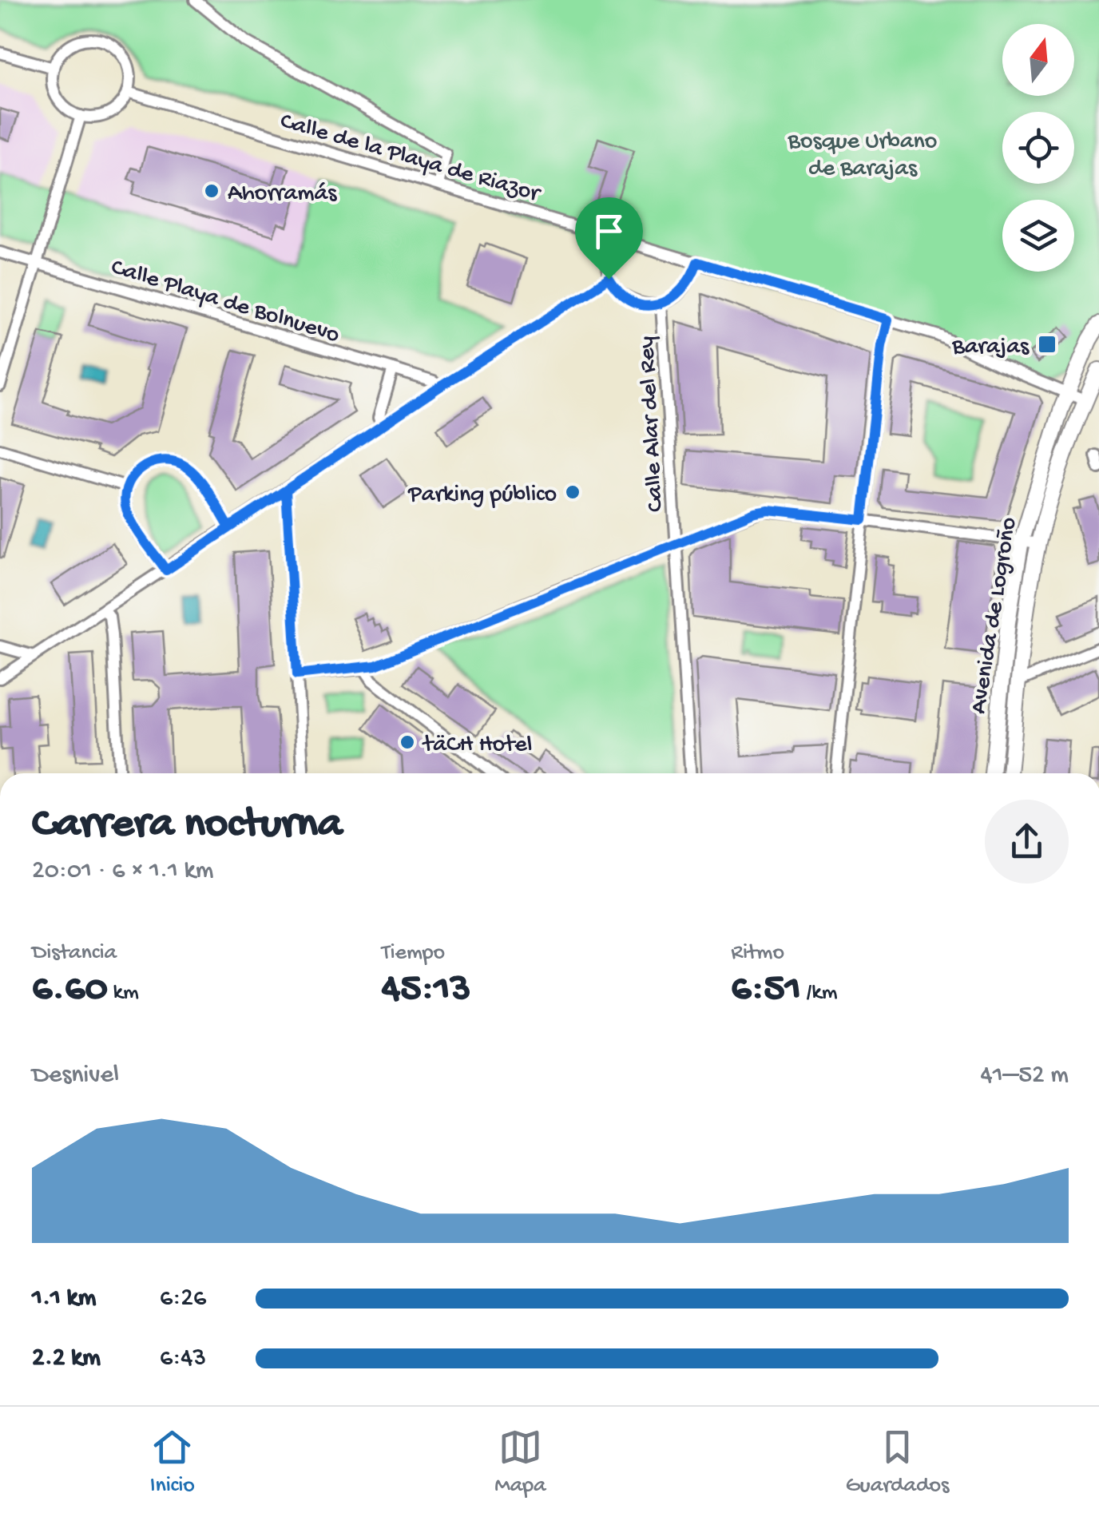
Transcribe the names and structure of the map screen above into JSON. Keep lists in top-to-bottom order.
{
  "streets": {
    "main road": ["Avenida de Logroño"],
    "street": ["Calle de la Playa de Riazor", "Calle Playa de Bolnuevo", "Calle Alar del Rey"]
  },
  "crossings": [
    ["Calle de la Playa de Riazor", "Avenida de Logroño"]
  ],
  "parks": ["Bosque Urbano de Barajas"],
  "places": {
    "other": ["Ahorramás", "Parking público", "täCH Hotel"],
    "transit": ["Barajas"]
  },
  "north": "top",
  "page": {
    "heading": ["Carrera nocturna", "20:01 · 6 × 1.1 km"],
    "stats": [
      ["Distancia", "6.60 km"],
      ["Tiempo", "45:13"],
      ["Ritmo", "6:51 /km"]
    ],
    "chart": ["Desnivel", "41–52 m"],
    "list": [
      {
        "name": "1.1 km",
        "note": "6:26"
      },
      {
        "name": "2.2 km",
        "note": "6:43"
      }
    ],
    "tabs": ["Inicio", "Mapa", "Guardados"]
  }
}
